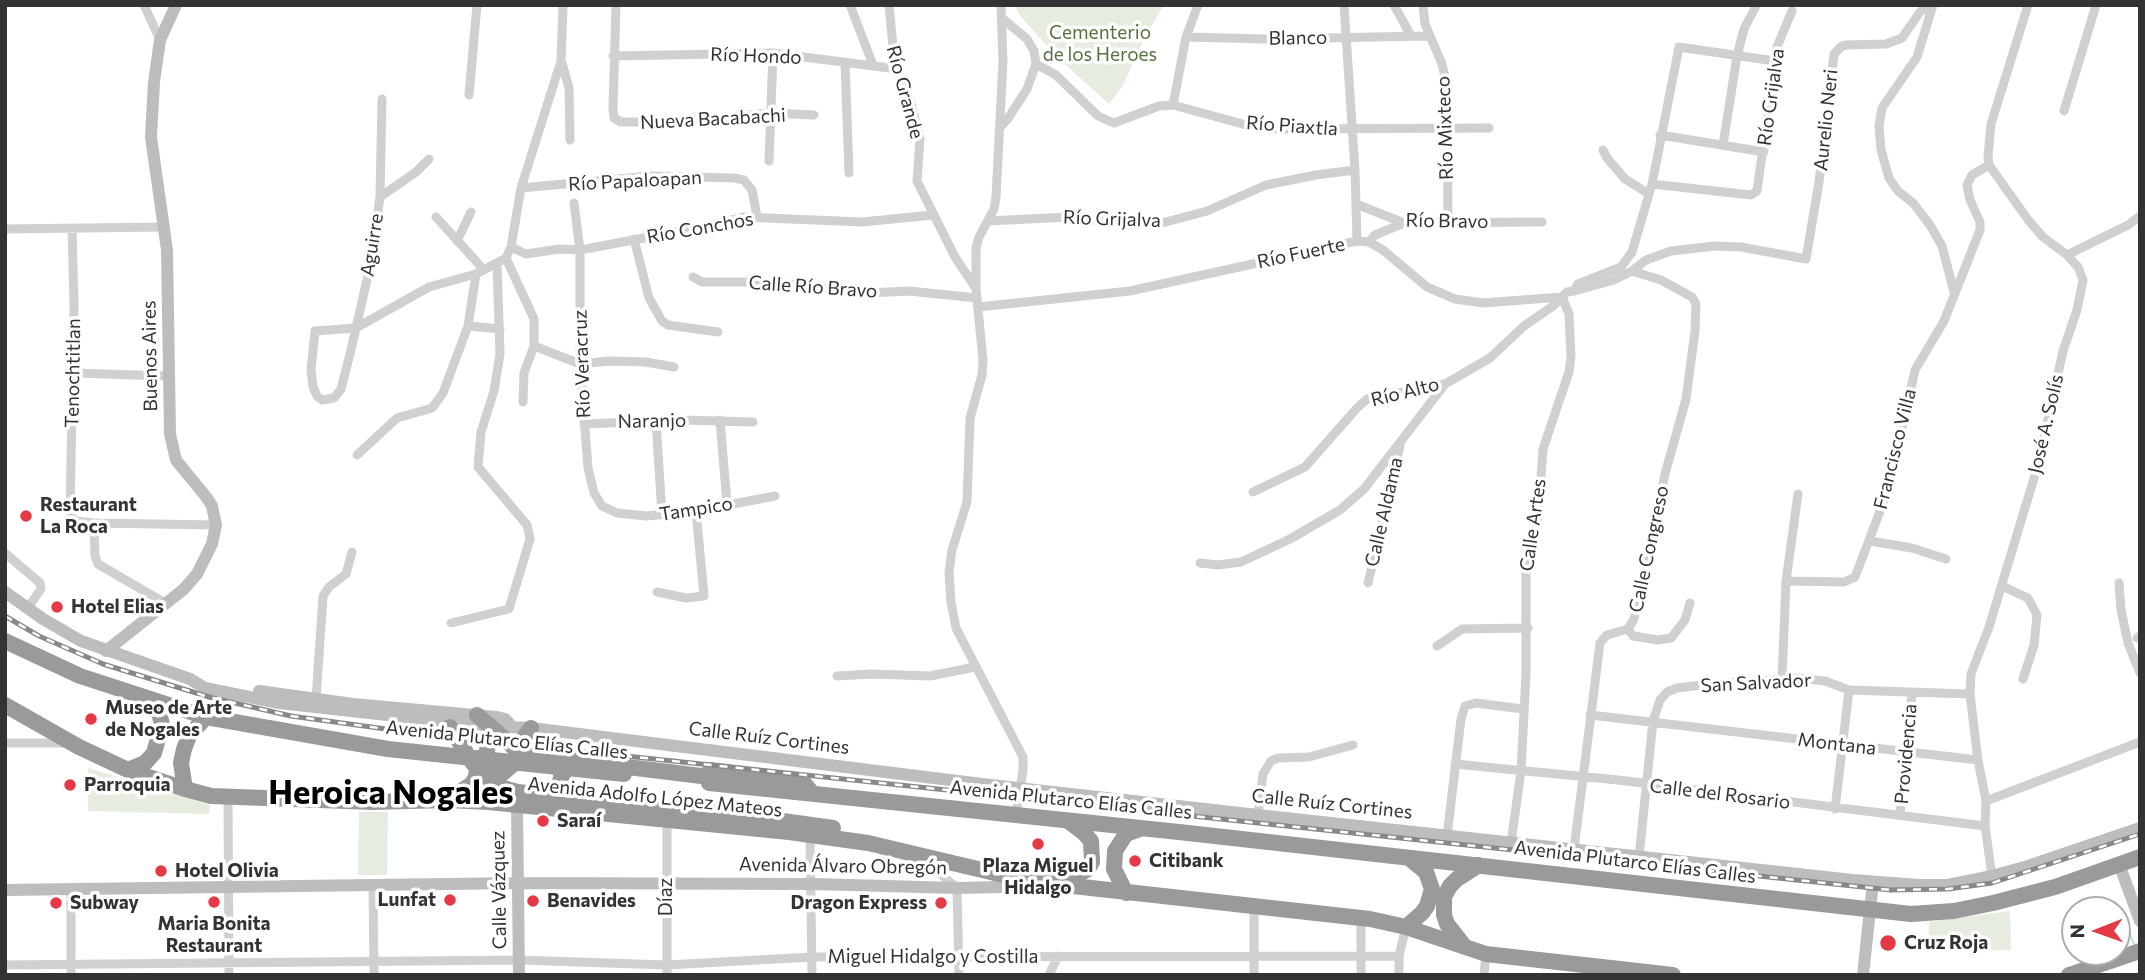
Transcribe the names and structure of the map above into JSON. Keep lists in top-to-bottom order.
{
  "streets": {
    "highway": ["Avenida Plutarco Elías Calles", "Avenida Adolfo López Mateos", "Avenida Álvaro Obregón"],
    "street": [
      "Blanco",
      "Río Hondo",
      "Río Grande",
      "Río Grijalva",
      "Nueva Bacabachi",
      "Aurelio Neri",
      "Río Piaxtla",
      "Río Mixteco",
      "Río Papaloapan",
      "Río Bravo",
      "Río Conchos",
      "Aguirre",
      "Río Fuerte",
      "Calle Río Bravo",
      "Buenos Aires",
      "Río Veracruz",
      "Tenochtitlan",
      "Río Alto",
      "Naranjo",
      "José A. Solís",
      "Francisco Villa",
      "Tampico",
      "Calle Aldama",
      "Calle Artes",
      "Calle Congreso",
      "San Salvador",
      "Calle Ruíz Cortines",
      "Montana",
      "Providencia",
      "Calle del Rosario",
      "Calle Vázquez",
      "Díaz",
      "Miguel Hidalgo y Costilla"
    ]
  },
  "crossings": [
    ["Blanco", "Río Mixteco"],
    ["Río Hondo", "Río Grande"],
    ["Río Hondo", "Nueva Bacabachi"],
    ["Río Grande", "Río Conchos"],
    ["Río Grande", "Río Fuerte"],
    ["Río Grande", "Calle Río Bravo"],
    ["Río Grijalva", "Río Fuerte"],
    ["Aurelio Neri", "Calle Congreso"],
    ["Río Piaxtla", "Río Mixteco"],
    ["Río Mixteco", "Río Bravo"],
    ["Río Papaloapan", "Río Conchos"],
    ["Río Conchos", "Río Veracruz"],
    ["Río Fuerte", "Calle Río Bravo"],
    ["Río Fuerte", "Río Alto"],
    ["Río Fuerte", "Calle Artes"],
    ["Río Veracruz", "Naranjo"],
    ["Río Veracruz", "Tampico"],
    ["Río Alto", "Calle Artes"],
    ["José A. Solís", "Francisco Villa"],
    ["José A. Solís", "San Salvador"],
    ["José A. Solís", "Calle Ruíz Cortines"],
    ["José A. Solís", "Montana"],
    ["José A. Solís", "Calle del Rosario"],
    ["Calle Artes", "Calle Ruíz Cortines"],
    ["Calle Artes", "Calle del Rosario"],
    ["Calle Congreso", "Calle Ruíz Cortines"],
    ["Calle Congreso", "Montana"],
    ["Calle Congreso", "Calle del Rosario"],
    ["San Salvador", "Montana"],
    ["San Salvador", "Providencia"],
    ["Montana", "Providencia"],
    ["Providencia", "Calle del Rosario"],
    ["Avenida Adolfo López Mateos", "Avenida Álvaro Obregón"],
    ["Avenida Adolfo López Mateos", "Calle Vázquez"],
    ["Avenida Adolfo López Mateos", "Díaz"],
    ["Avenida Álvaro Obregón", "Calle Vázquez"],
    ["Avenida Álvaro Obregón", "Díaz"],
    ["Calle Vázquez", "Miguel Hidalgo y Costilla"],
    ["Díaz", "Miguel Hidalgo y Costilla"]
  ],
  "districts": ["Heroica Nogales"],
  "parks": ["Cementerio de los Heroes"],
  "places": [
    "Restaurant La Roca",
    "Hotel Elias",
    "Museo de Arte de Nogales",
    "Parroquia",
    "Saraí",
    "Plaza Miguel Hidalgo",
    "Citibank",
    "Hotel Olivia",
    "Lunfat",
    "Benavides",
    "Maria Bonita Restaurant",
    "Subway",
    "Dragon Express",
    "Cruz Roja"
  ],
  "north": "left"
}
